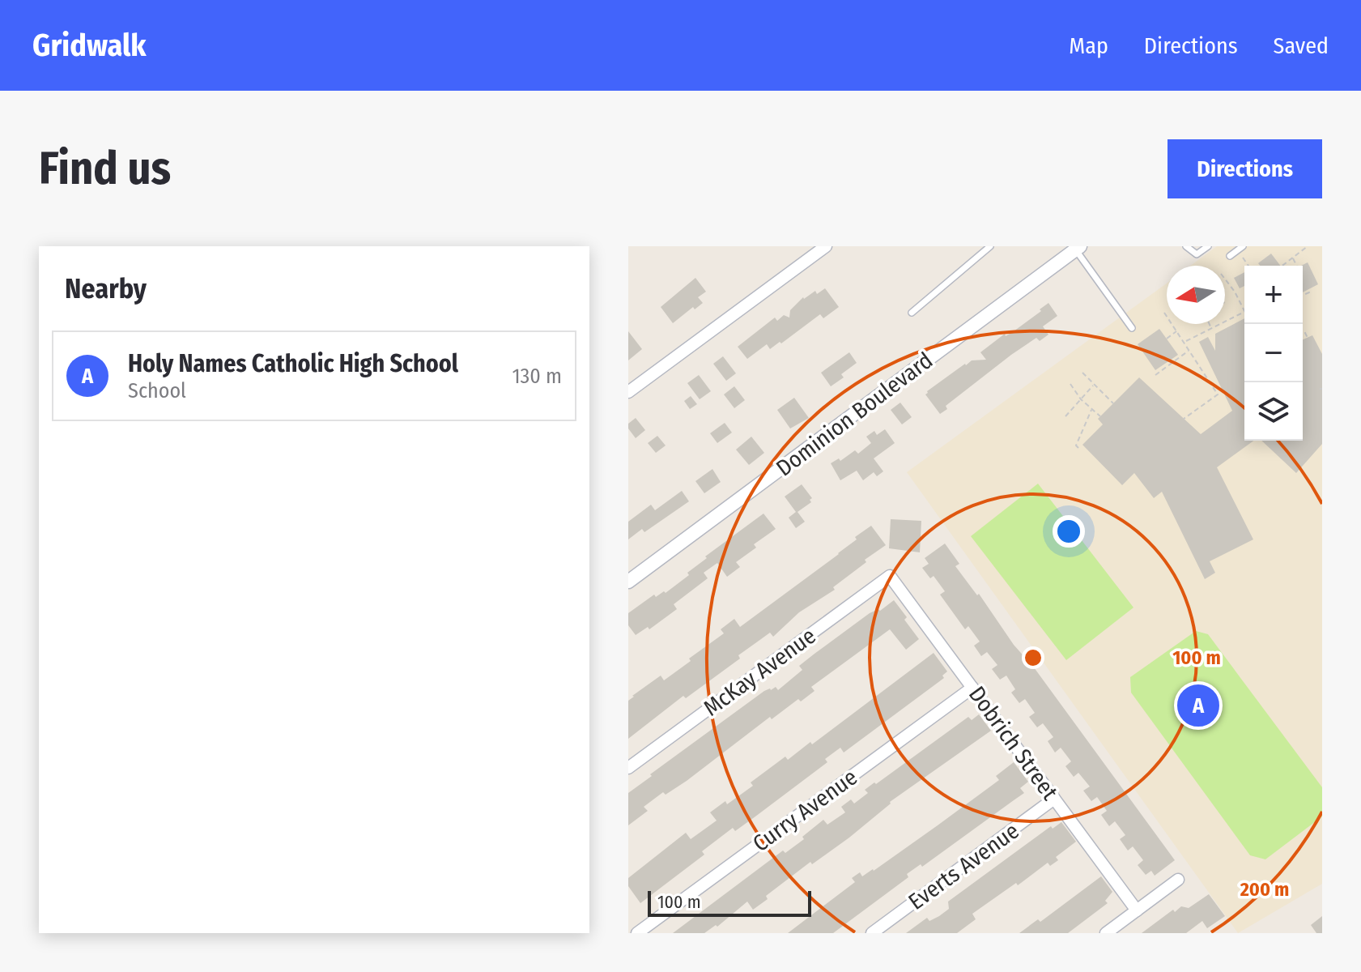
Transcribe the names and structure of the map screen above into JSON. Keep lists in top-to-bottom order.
{
  "streets": {
    "street": [
      "Dominion Boulevard",
      "McKay Avenue",
      "Dobrich Street",
      "Curry Avenue",
      "Everts Avenue"
    ]
  },
  "crossings": [
    ["McKay Avenue", "Dobrich Street"],
    ["Dobrich Street", "Curry Avenue"],
    ["Dobrich Street", "Everts Avenue"]
  ],
  "scale_bar": "100 m",
  "north": "left",
  "page": {
    "header": "Gridwalk",
    "nav": ["Map", "Directions", "Saved"],
    "buttons": "Directions",
    "title": "Find us",
    "heading": "Nearby",
    "map_buttons": ["+", "−"],
    "list": [
      {
        "mark": "A",
        "name": "Holy Names Catholic High School",
        "note": "School",
        "value": "130 m"
      }
    ],
    "pins": "A",
    "scale": "100 m"
  },
  "rings": ["100 m", "200 m"]
}
